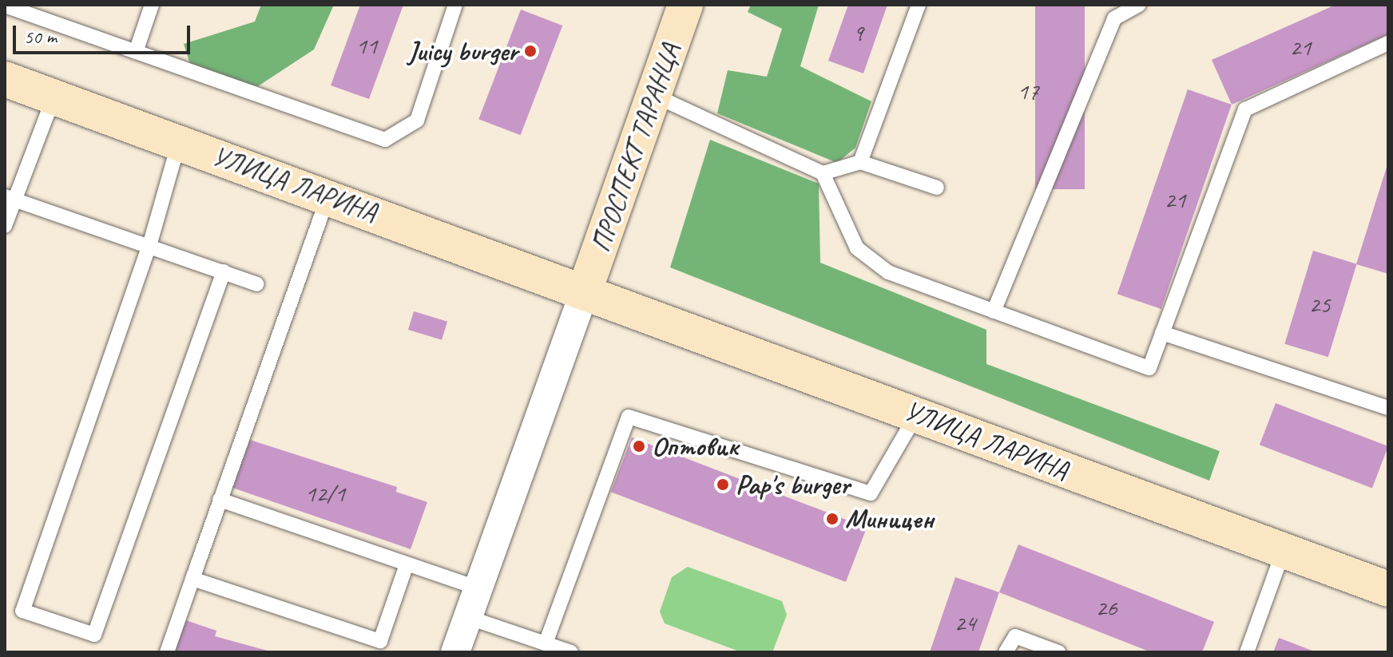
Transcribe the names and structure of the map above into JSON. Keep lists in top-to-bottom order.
{
  "streets": {
    "main road": ["ПРОСПЕКТ ТАРАНЦА", "УЛИЦА ЛАРИНА"]
  },
  "crossings": [
    ["ПРОСПЕКТ ТАРАНЦА", "УЛИЦА ЛАРИНА"]
  ],
  "places": [
    "Juicy burger",
    "Оптовик",
    "Pap's burger",
    "Миницен"
  ],
  "house_numbers": [
    "9",
    "11",
    "21",
    "17",
    "21",
    "25",
    "12/1",
    "26",
    "24"
  ],
  "scale_bar": "50 m"
}
